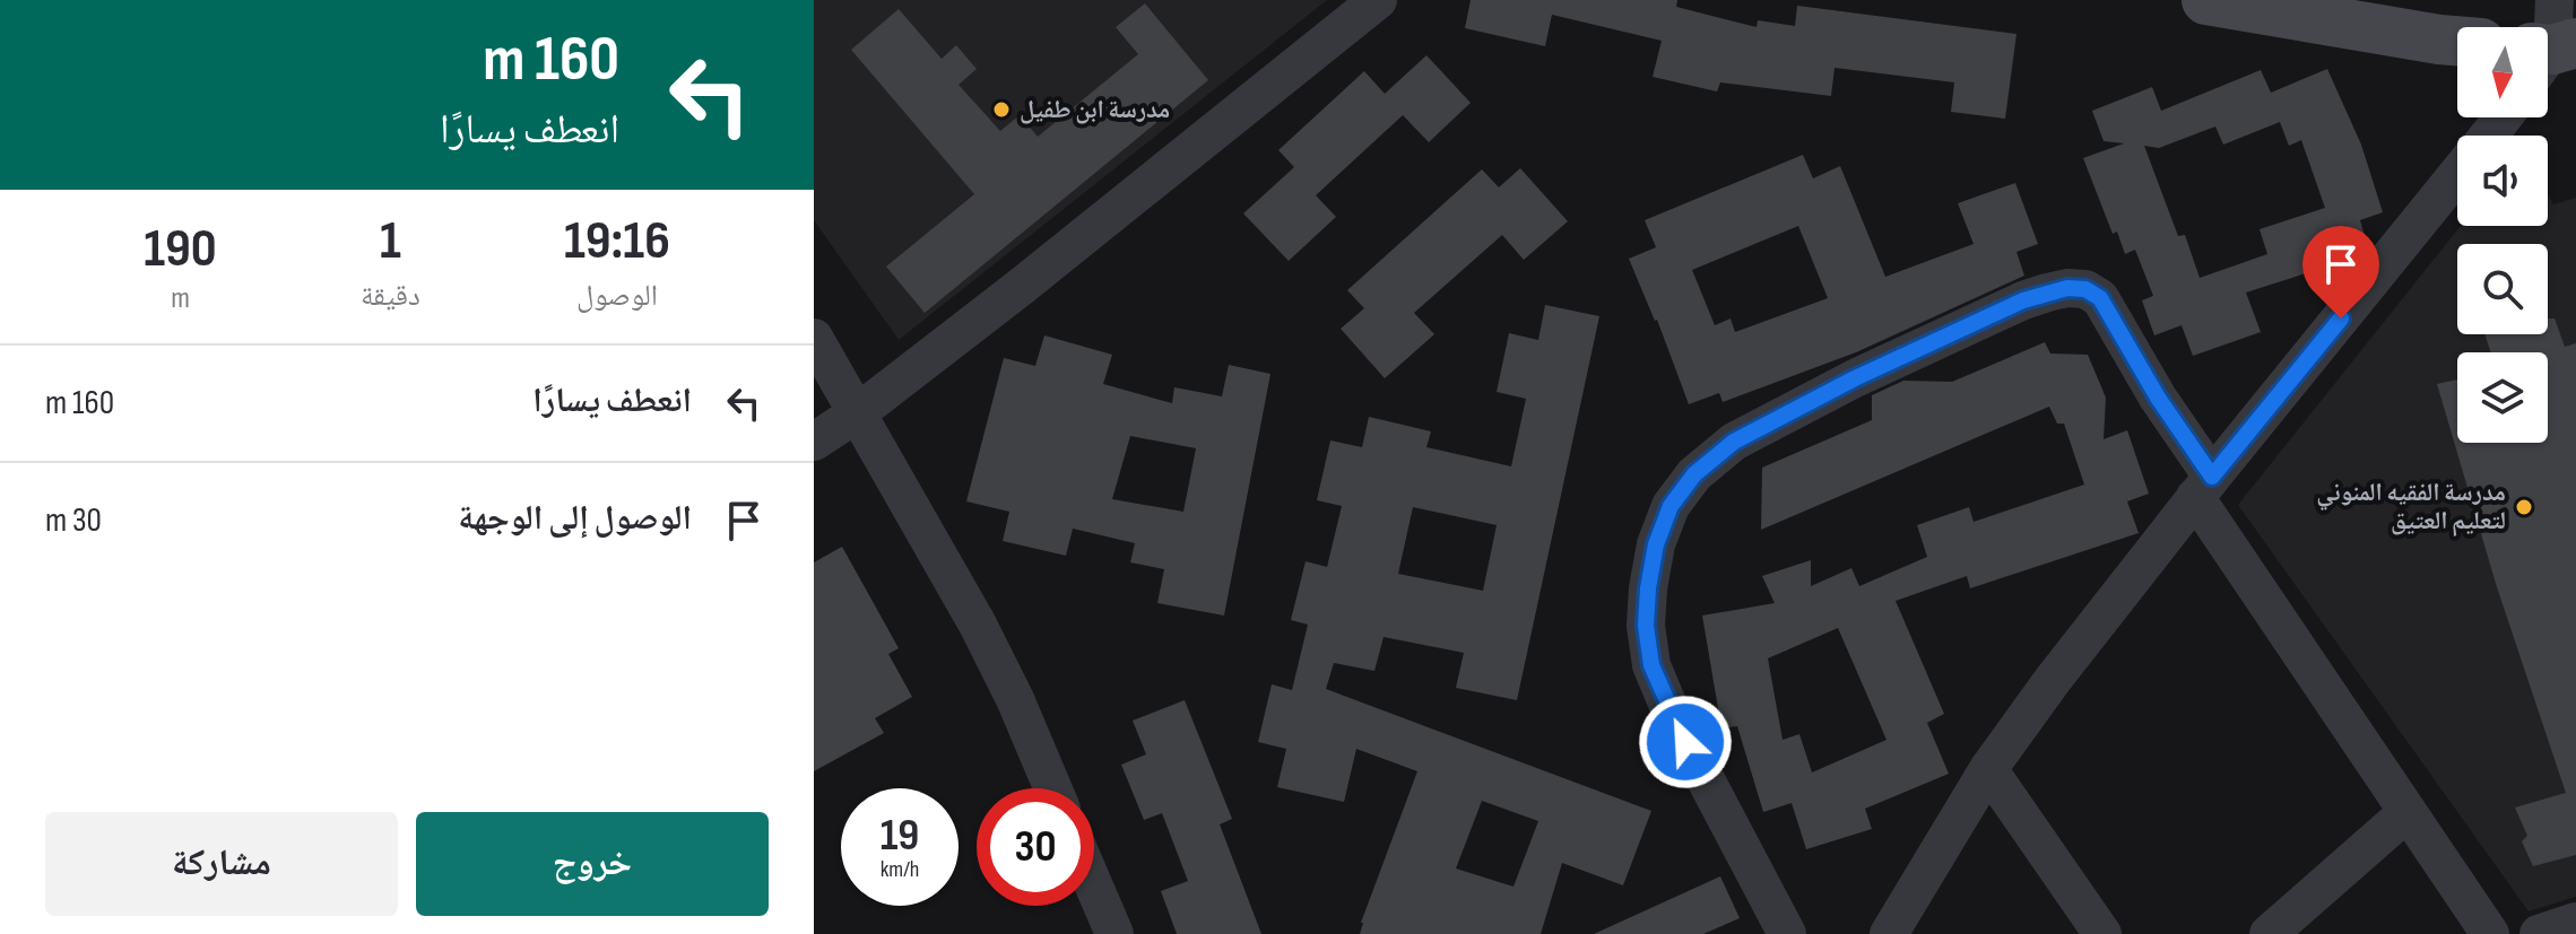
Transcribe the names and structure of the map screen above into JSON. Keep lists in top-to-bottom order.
{
  "places": ["مدرسة ابن طفيل", "مدرسة الفقيه المنوني لتعليم العتيق"],
  "north": "bottom",
  "page": {
    "turn": ["160 m", "انعطف يسارًا"],
    "eta": [
      "19:16",
      "الوصول",
      "1",
      "دقيقة",
      "190",
      "m"
    ],
    "list": [
      {
        "name": "انعطف يسارًا",
        "value": "160 m"
      },
      {
        "name": "الوصول إلى الوجهة",
        "value": "30 m"
      }
    ],
    "speed": "19 km/h",
    "limit": "30",
    "buttons": ["خروج", "مشاركة"]
  }
}
